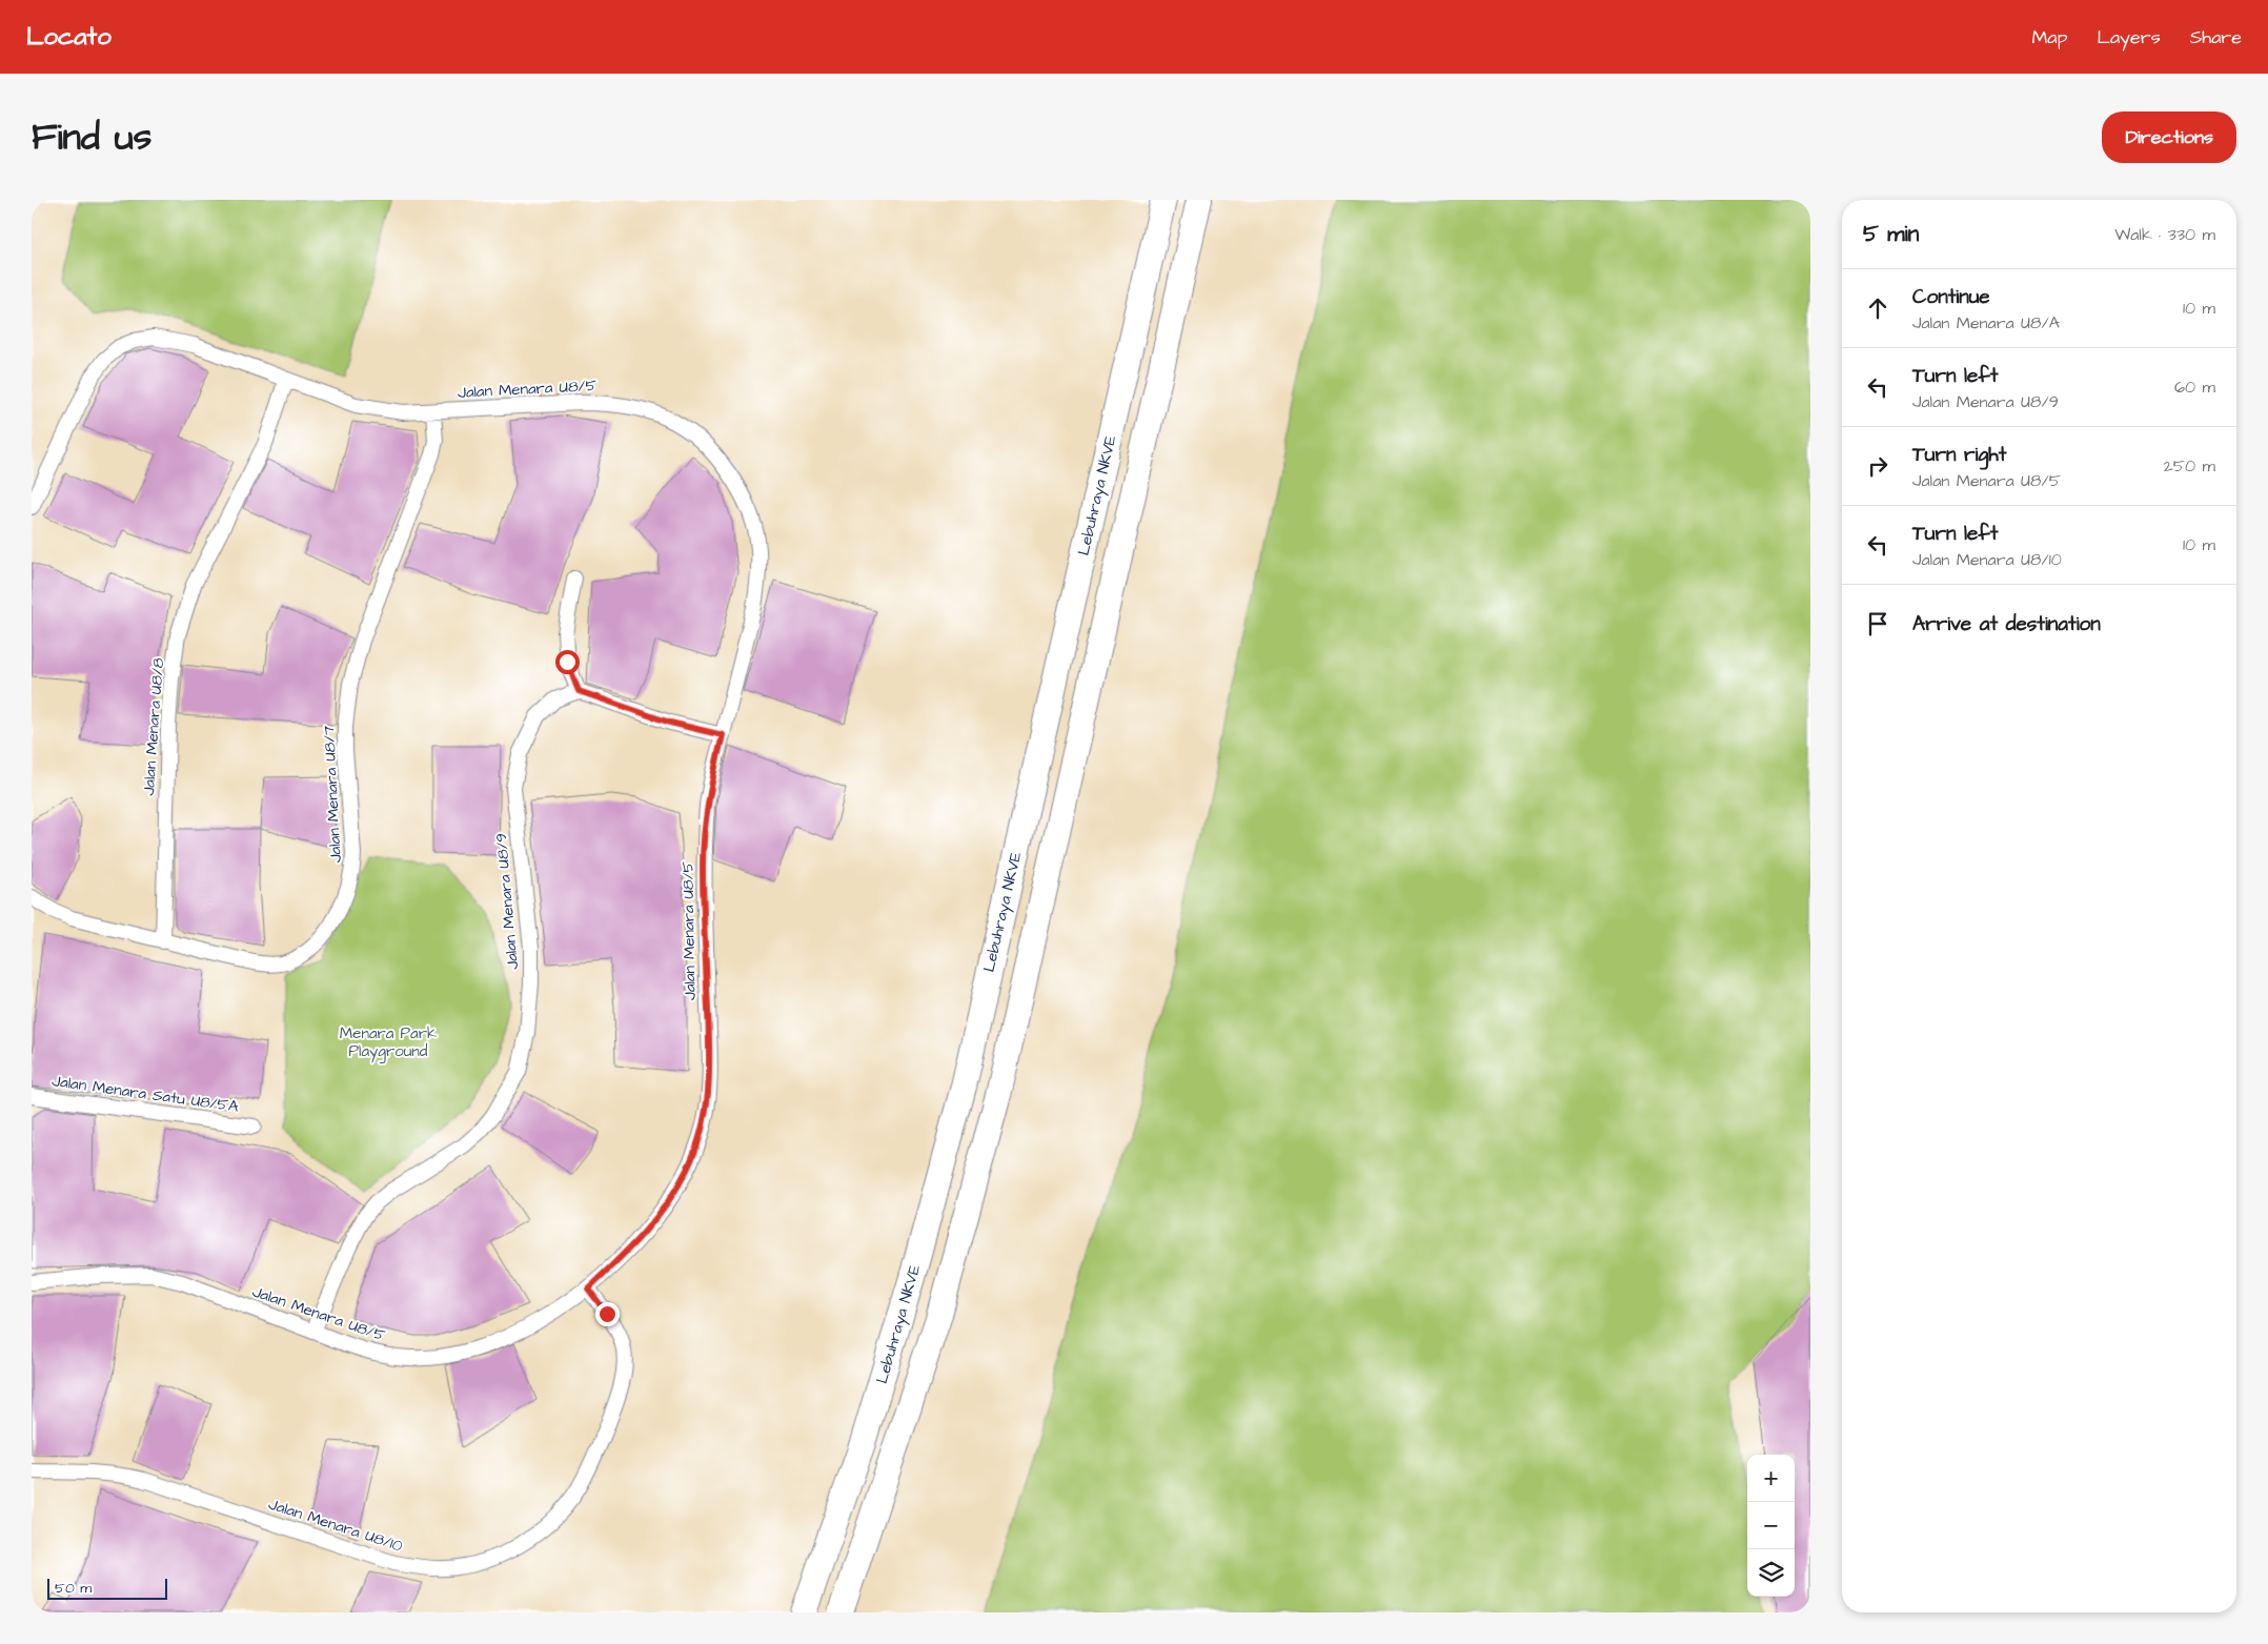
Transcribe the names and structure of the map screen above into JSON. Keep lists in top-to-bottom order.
{
  "streets": {
    "highway": ["Lebuhraya NKVE"],
    "street": [
      "Jalan Menara U8/5",
      "Jalan Menara U8/8",
      "Jalan Menara U8/7",
      "Jalan Menara U8/9",
      "Jalan Menara Satu U8/5A",
      "Jalan Menara U8/10"
    ]
  },
  "crossings": [
    ["Jalan Menara U8/5", "Jalan Menara U8/8"],
    ["Jalan Menara U8/5", "Jalan Menara U8/7"],
    ["Jalan Menara U8/5", "Jalan Menara U8/9"],
    ["Jalan Menara U8/5", "Jalan Menara U8/10"],
    ["Jalan Menara U8/8", "Jalan Menara U8/7"]
  ],
  "parks": ["Menara Park Playground"],
  "scale_bar": "50 m",
  "page": {
    "header": "Locato",
    "nav": ["Map", "Layers", "Share"],
    "title": "Find us",
    "buttons": "Directions",
    "heading": ["5 min", "Walk · 330 m"],
    "list": [
      ["Continue", "Jalan Menara U8/A", "10 m"],
      ["Turn left", "Jalan Menara U8/9", "60 m"],
      ["Turn right", "Jalan Menara U8/5", "250 m"],
      ["Turn left", "Jalan Menara U8/10", "10 m"],
      "Arrive at destination"
    ],
    "map_buttons": ["+", "−"],
    "scale": "50 m"
  }
}
